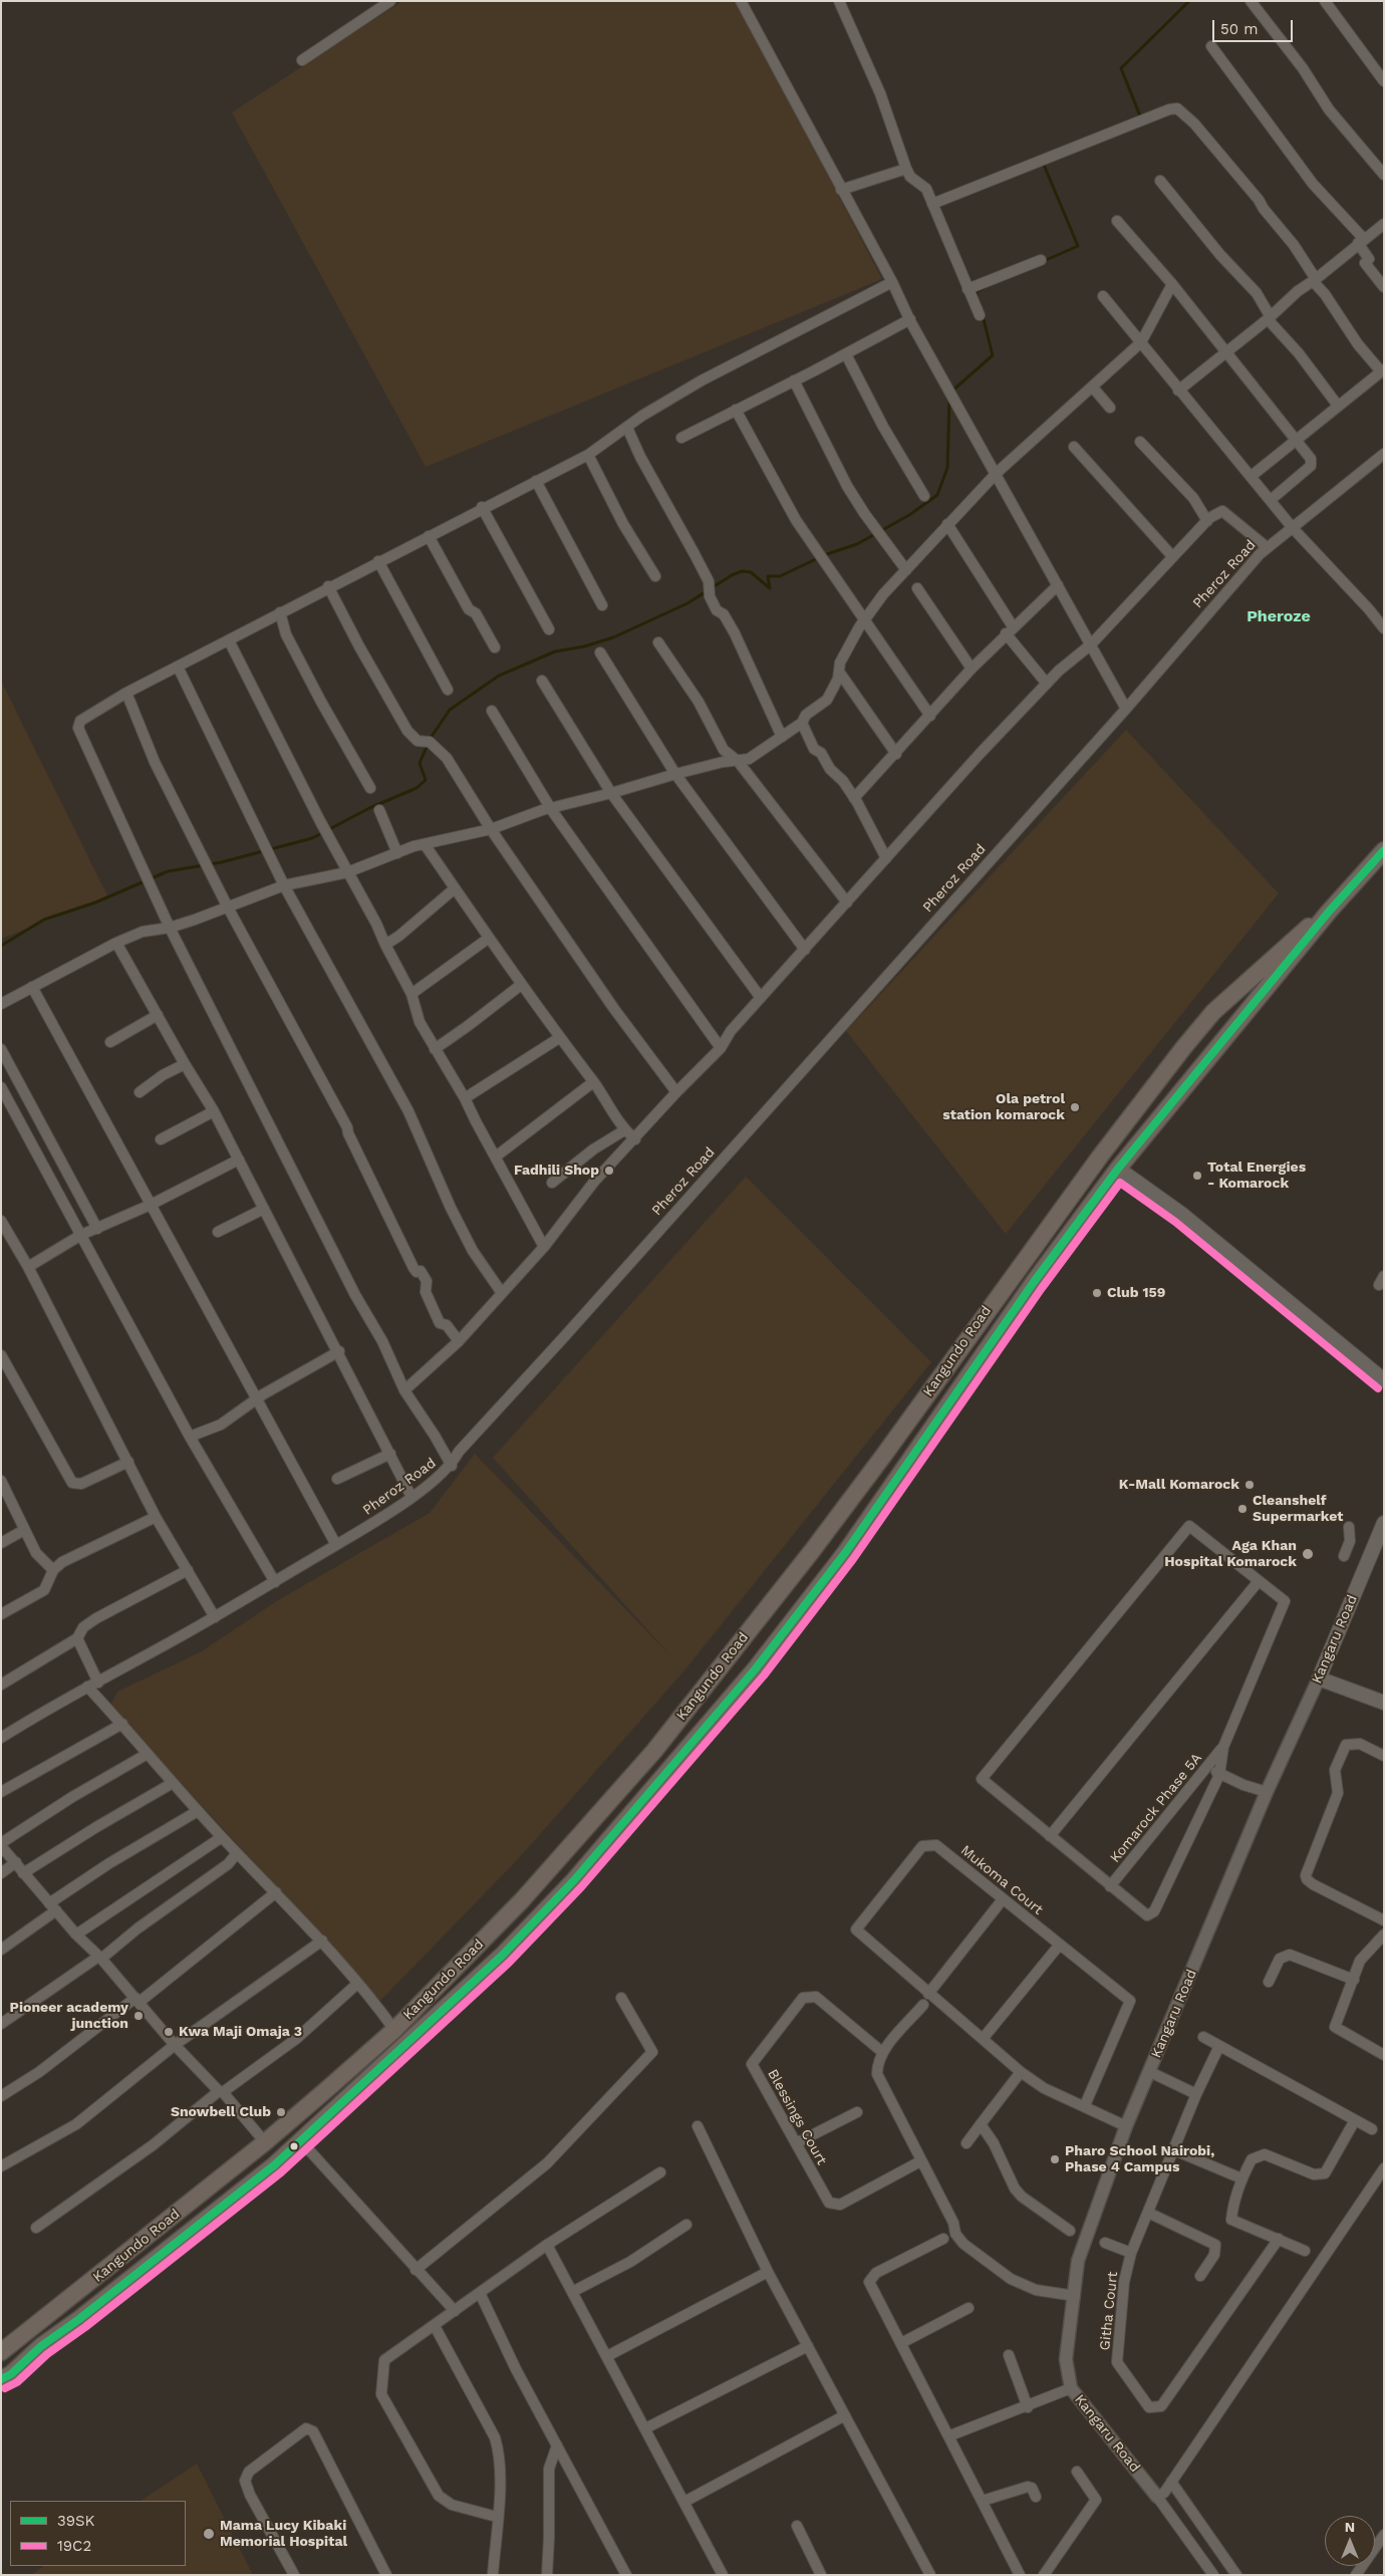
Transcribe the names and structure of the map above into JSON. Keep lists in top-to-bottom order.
{
  "streets": {
    "highway": ["Kangundo Road"],
    "main road": ["Kangaru Road"],
    "street": [
      "Pheroz Road",
      "Komarock Phase 5A",
      "Mukoma Court",
      "Blessings Court",
      "Githa Court"
    ]
  },
  "districts": ["Pheroze"],
  "places": [
    "Ola petrol station komarock",
    "Fadhili Shop",
    "Total Energies - Komarock",
    "Club 159",
    "K-Mall Komarock",
    "Cleanshelf Supermarket",
    "Aga Khan Hospital Komarock",
    "Pioneer academy junction",
    "Kwa Maji Omaja 3",
    "Snowbell Club",
    "Pharo School Nairobi, Phase 4 Campus",
    "Mama Lucy Kibaki Memorial Hospital"
  ],
  "lines": ["transit line 39SK", "transit line 19C2"],
  "legend": ["39SK", "19C2"],
  "scale_bar": "50 m",
  "north": "top"
}
